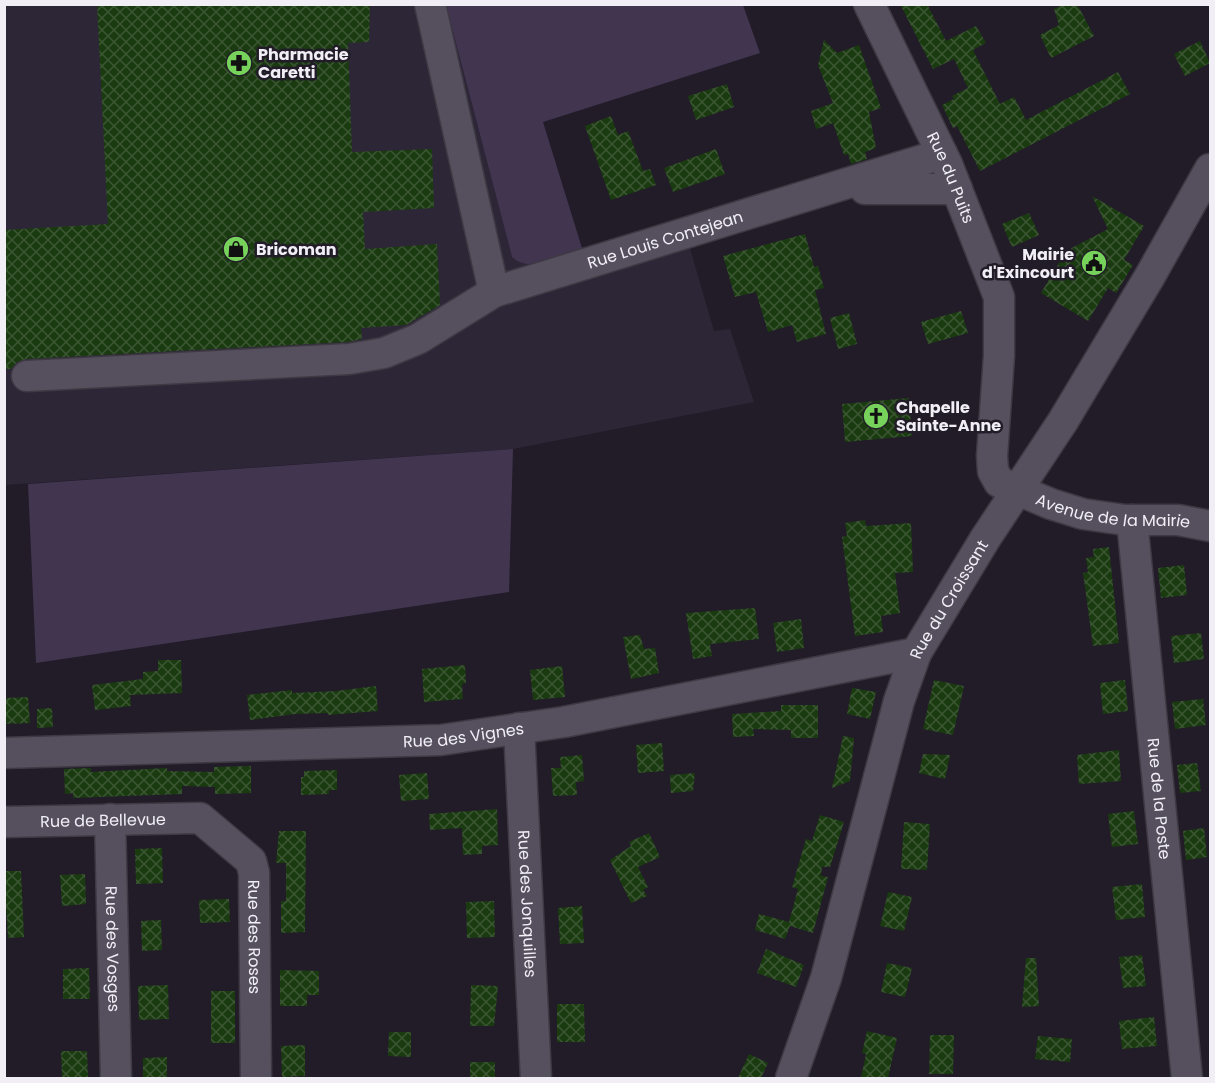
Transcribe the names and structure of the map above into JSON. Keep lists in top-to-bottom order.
{
  "streets": {
    "street": [
      "Rue du Puits",
      "Rue Louis Contejean",
      "Avenue de la Mairie",
      "Rue du Croissant",
      "Rue des Vignes",
      "Rue de la Poste",
      "Rue de Bellevue",
      "Rue des Jonquilles",
      "Rue des Roses",
      "Rue des Vosges"
    ]
  },
  "crossings": [
    ["Rue du Puits", "Rue Louis Contejean"],
    ["Rue du Puits", "Avenue de la Mairie"],
    ["Rue du Puits", "Rue du Croissant"],
    ["Avenue de la Mairie", "Rue du Croissant"],
    ["Avenue de la Mairie", "Rue de la Poste"],
    ["Rue du Croissant", "Rue des Vignes"],
    ["Rue des Vignes", "Rue des Jonquilles"],
    ["Rue de Bellevue", "Rue des Roses"],
    ["Rue de Bellevue", "Rue des Vosges"]
  ],
  "places": {
    "pharmacy": ["Pharmacie Caretti"],
    "shop": ["Bricoman"],
    "public building": ["Mairie d'Exincourt"],
    "church": ["Chapelle Sainte-Anne"]
  }
}
